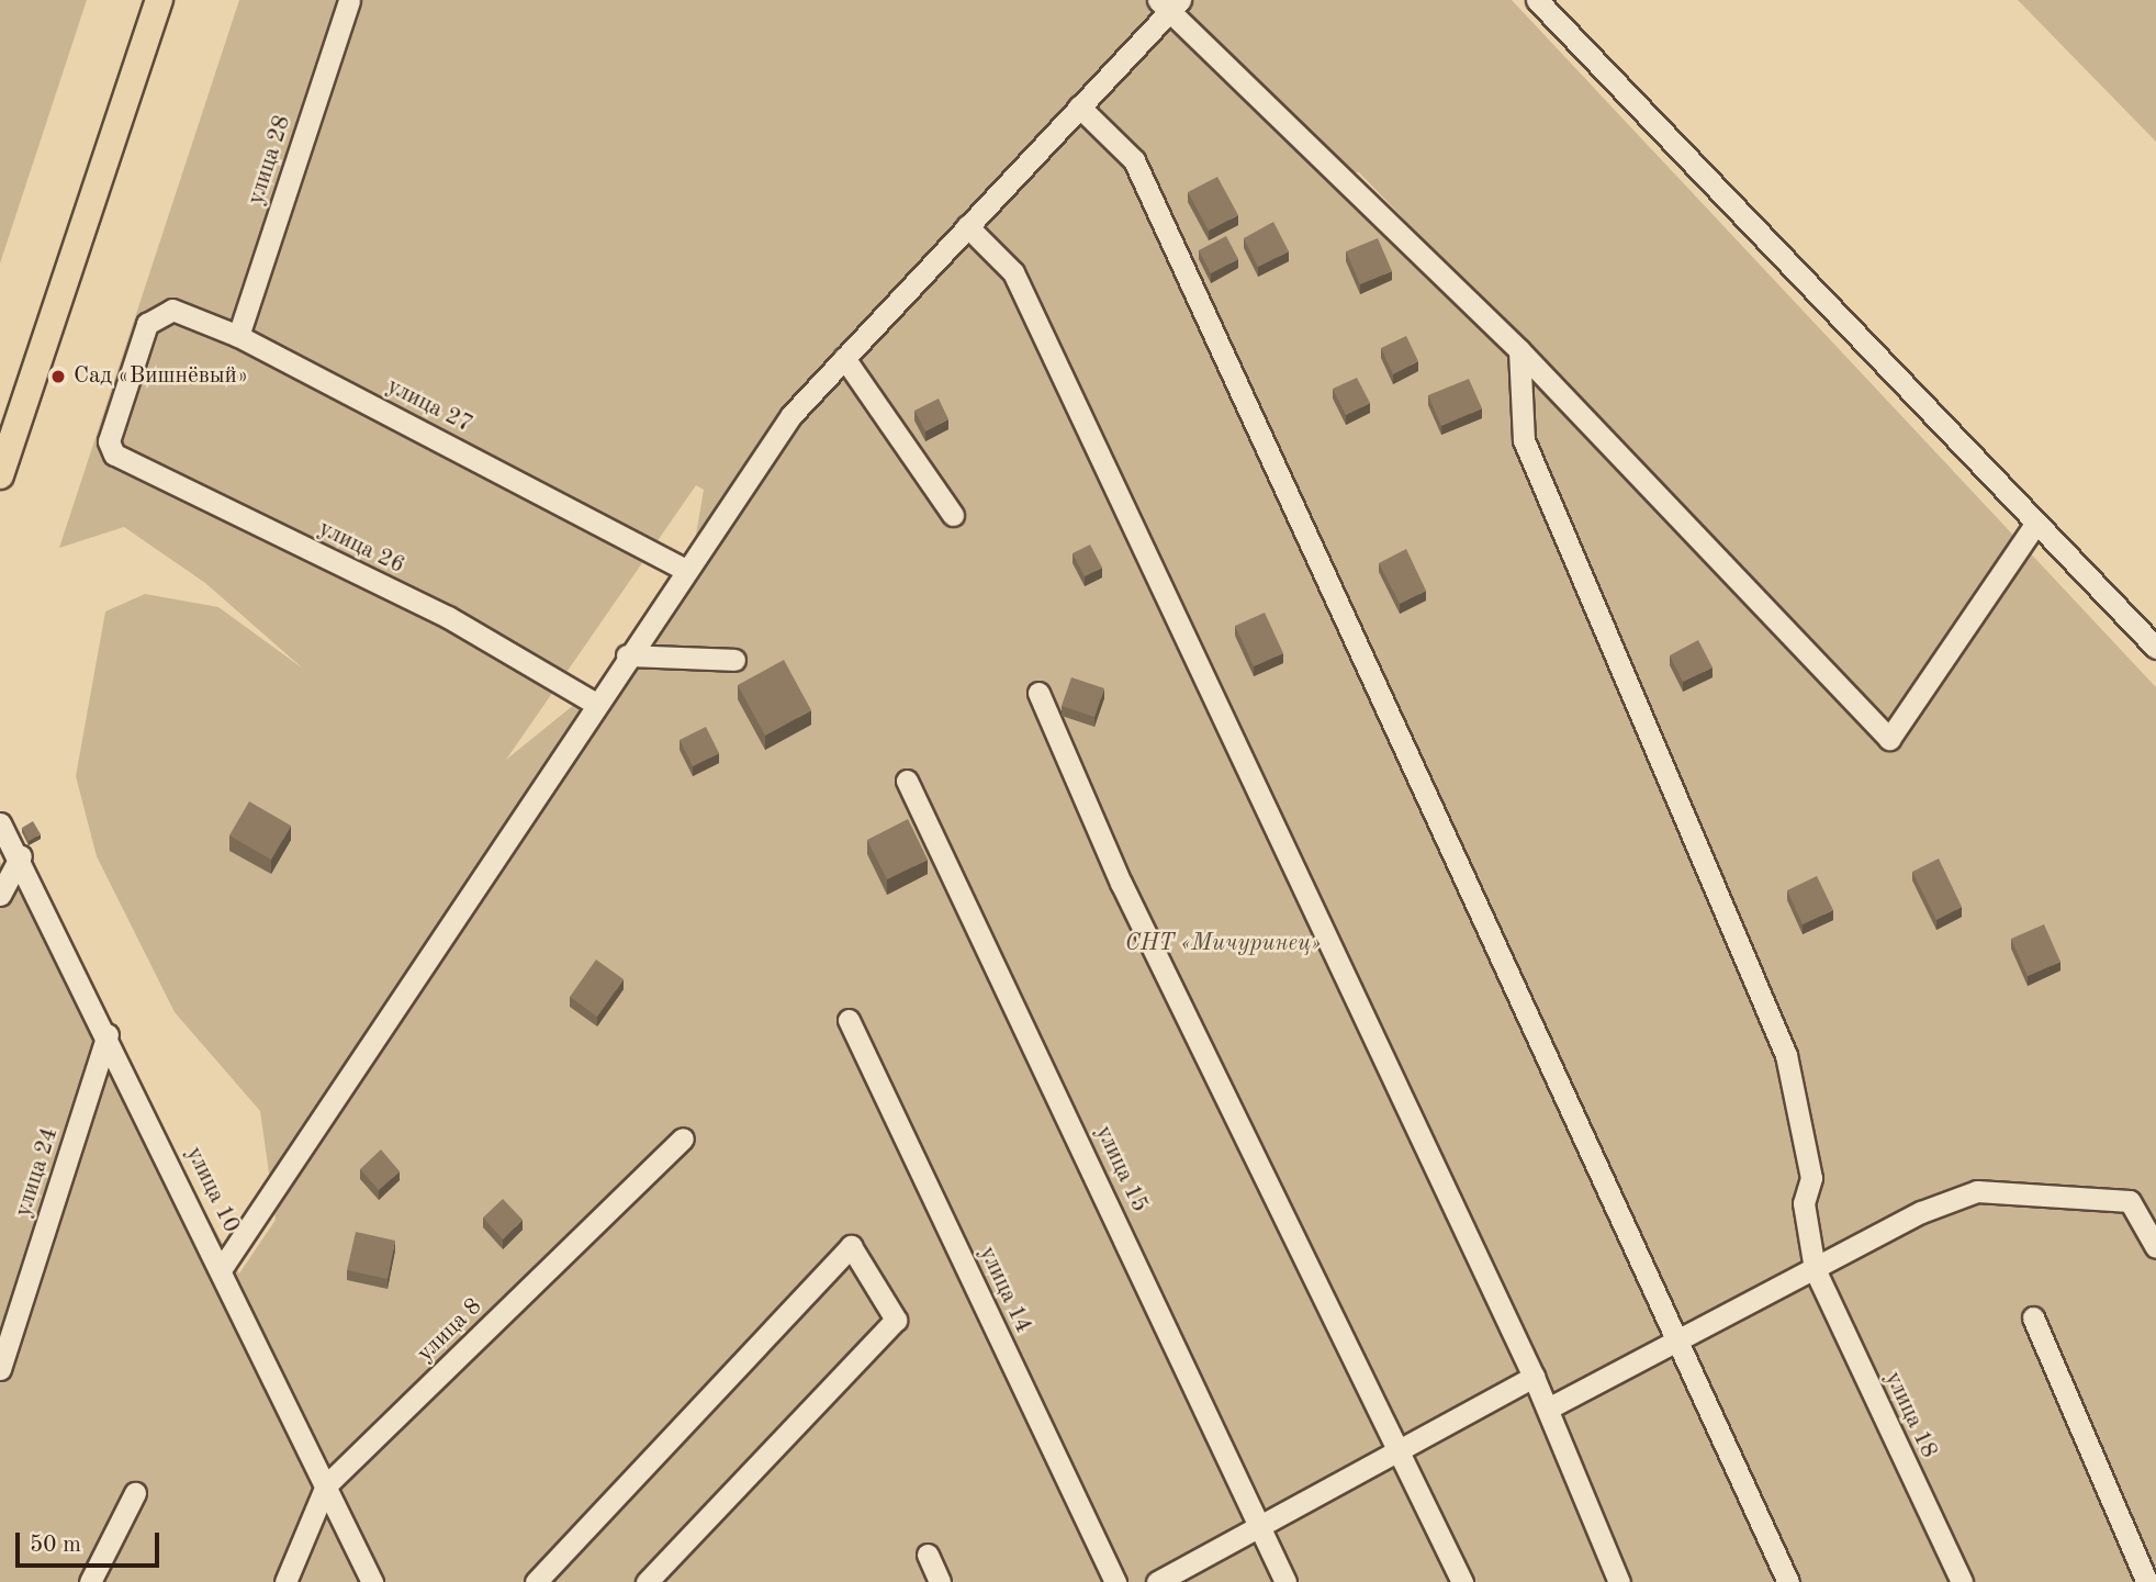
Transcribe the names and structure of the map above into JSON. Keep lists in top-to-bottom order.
{
  "streets": {
    "street": [
      "улица 28",
      "улица 27",
      "улица 26",
      "улица 15",
      "улица 24",
      "улица 10",
      "улица 14",
      "улица 8",
      "улица 18"
    ]
  },
  "crossings": [
    ["улица 28", "улица 27"],
    ["улица 27", "улица 26"],
    ["улица 24", "улица 10"],
    ["улица 10", "улица 8"]
  ],
  "parks": ["СНТ «Мичуринец»"],
  "places": ["Сад «Вишнёвый»"],
  "scale_bar": "50 m"
}
